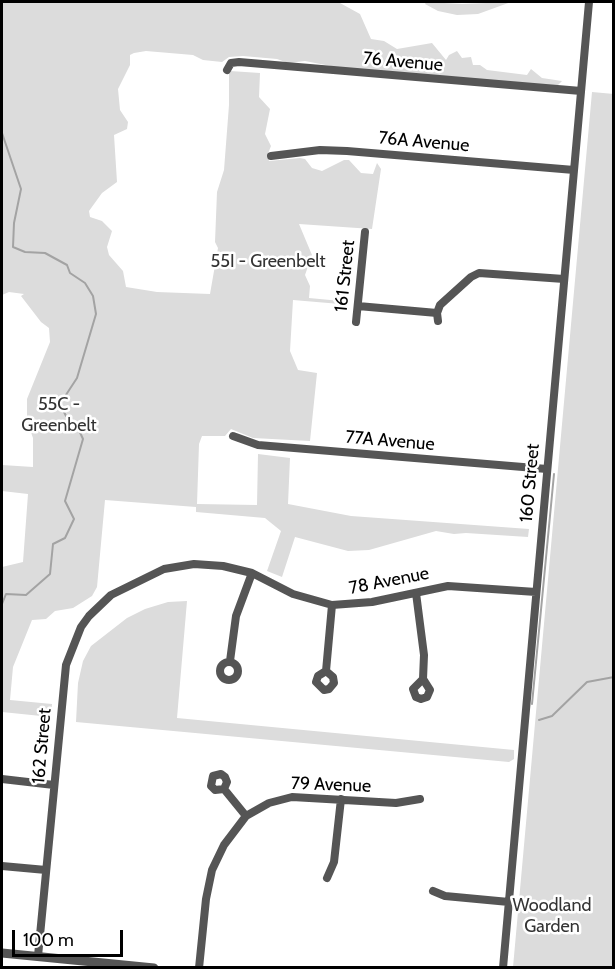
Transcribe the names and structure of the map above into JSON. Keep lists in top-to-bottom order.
{
  "streets": {
    "street": [
      "76 Avenue",
      "76A Avenue",
      "161 Street",
      "77A Avenue",
      "160 Street",
      "78 Avenue",
      "162 Street",
      "79 Avenue"
    ]
  },
  "crossings": [
    ["76 Avenue", "160 Street"],
    ["76A Avenue", "160 Street"],
    ["77A Avenue", "160 Street"],
    ["160 Street", "78 Avenue"],
    ["78 Avenue", "162 Street"]
  ],
  "parks": ["55I - Greenbelt", "55C - Greenbelt", "Woodland Garden"],
  "scale_bar": "100 m"
}
